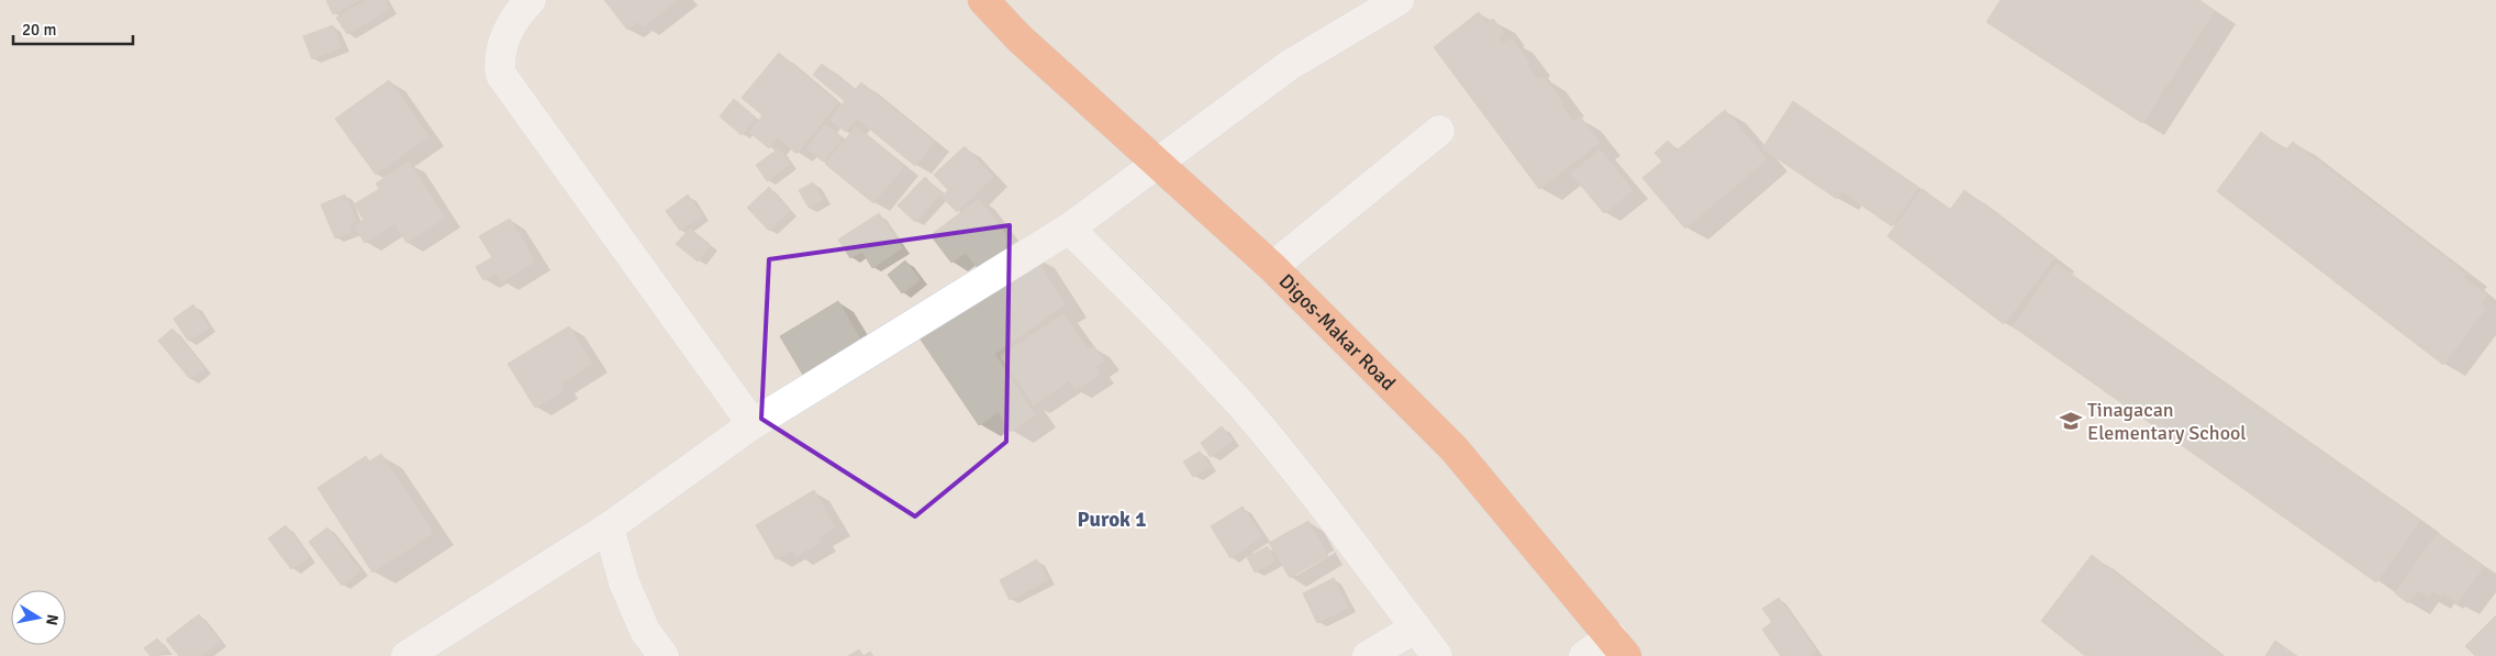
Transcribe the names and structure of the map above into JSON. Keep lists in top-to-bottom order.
{
  "streets": {
    "highway": ["Digos-Makar Road"]
  },
  "districts": ["Purok 1"],
  "places": {
    "school or university": ["Tinagacan Elementary School"]
  },
  "scale_bar": "20 m",
  "north": "right"
}
